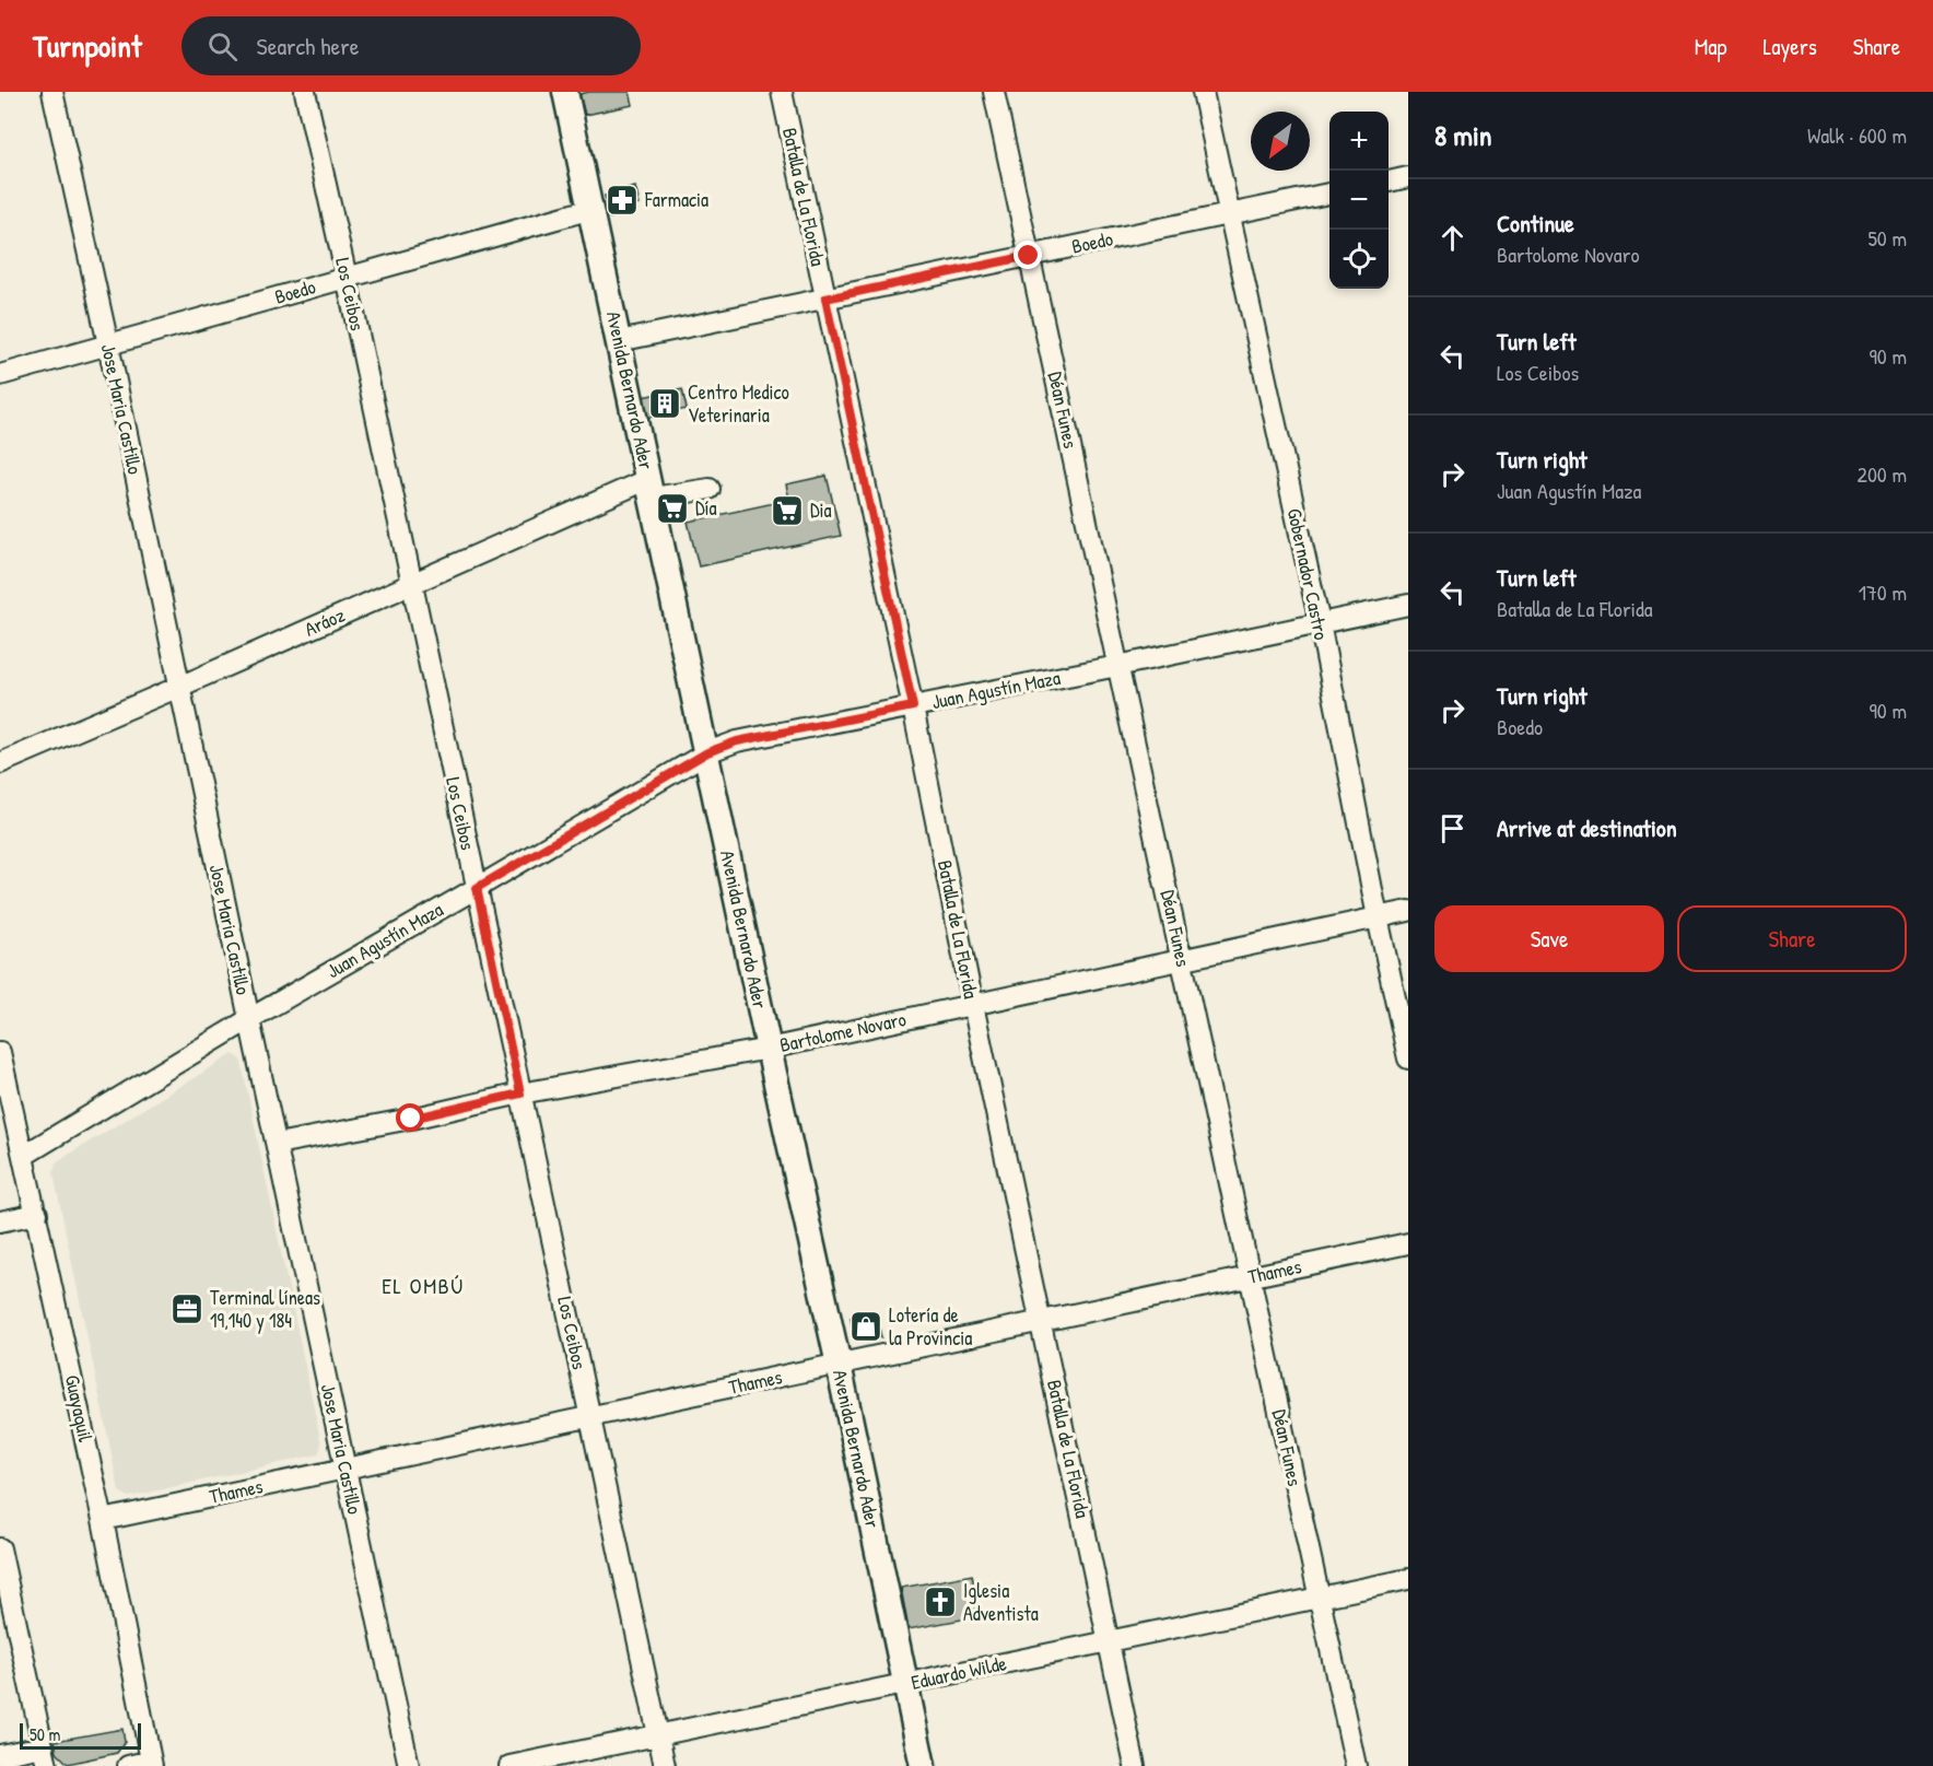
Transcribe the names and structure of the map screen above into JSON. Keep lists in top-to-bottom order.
{
  "streets": {
    "main road": ["Avenida Bernardo Ader"],
    "street": [
      "Batalla de La Florida",
      "Boedo",
      "Los Ceibos",
      "Jose Maria Castillo",
      "Déan Funes",
      "Gobernador Castro",
      "Aráoz",
      "Juan Agustín Maza",
      "Bartolome Novaro",
      "Thames",
      "Guayaquil",
      "Eduardo Wilde"
    ]
  },
  "crossings": [
    ["Batalla de La Florida", "Boedo"],
    ["Batalla de La Florida", "Juan Agustín Maza"],
    ["Batalla de La Florida", "Bartolome Novaro"],
    ["Batalla de La Florida", "Thames"],
    ["Batalla de La Florida", "Eduardo Wilde"],
    ["Boedo", "Los Ceibos"],
    ["Boedo", "Avenida Bernardo Ader"],
    ["Boedo", "Jose Maria Castillo"],
    ["Boedo", "Déan Funes"],
    ["Boedo", "Gobernador Castro"],
    ["Los Ceibos", "Aráoz"],
    ["Los Ceibos", "Juan Agustín Maza"],
    ["Los Ceibos", "Bartolome Novaro"],
    ["Los Ceibos", "Thames"],
    ["Los Ceibos", "Eduardo Wilde"],
    ["Avenida Bernardo Ader", "Aráoz"],
    ["Avenida Bernardo Ader", "Juan Agustín Maza"],
    ["Avenida Bernardo Ader", "Bartolome Novaro"],
    ["Avenida Bernardo Ader", "Thames"],
    ["Avenida Bernardo Ader", "Eduardo Wilde"],
    ["Jose Maria Castillo", "Aráoz"],
    ["Jose Maria Castillo", "Juan Agustín Maza"],
    ["Jose Maria Castillo", "Bartolome Novaro"],
    ["Jose Maria Castillo", "Thames"],
    ["Déan Funes", "Juan Agustín Maza"],
    ["Déan Funes", "Bartolome Novaro"],
    ["Déan Funes", "Thames"],
    ["Déan Funes", "Eduardo Wilde"],
    ["Gobernador Castro", "Juan Agustín Maza"],
    ["Gobernador Castro", "Bartolome Novaro"],
    ["Juan Agustín Maza", "Guayaquil"],
    ["Thames", "Guayaquil"]
  ],
  "districts": ["EL OMBÚ"],
  "places": {
    "pharmacy": ["Farmacia"],
    "building": ["Centro Medico Veterinaria"],
    "supermarket": ["Día", "Dia"],
    "office": ["Terminal líneas 19,140 y 184"],
    "shop": ["Lotería de la Provincia"],
    "church": ["Iglesia Adventista"]
  },
  "scale_bar": "50 m",
  "north": "bottom left",
  "page": {
    "header": "Turnpoint",
    "search": "Search here",
    "nav": ["Map", "Layers", "Share"],
    "heading": ["8 min", "Walk · 600 m"],
    "map_buttons": ["+", "−"],
    "list": [
      ["Continue", "Bartolome Novaro", "50 m"],
      ["Turn left", "Los Ceibos", "90 m"],
      ["Turn right", "Juan Agustín Maza", "200 m"],
      ["Turn left", "Batalla de La Florida", "170 m"],
      ["Turn right", "Boedo", "90 m"],
      "Arrive at destination"
    ],
    "buttons": ["Save", "Share"],
    "scale": "50 m"
  }
}
